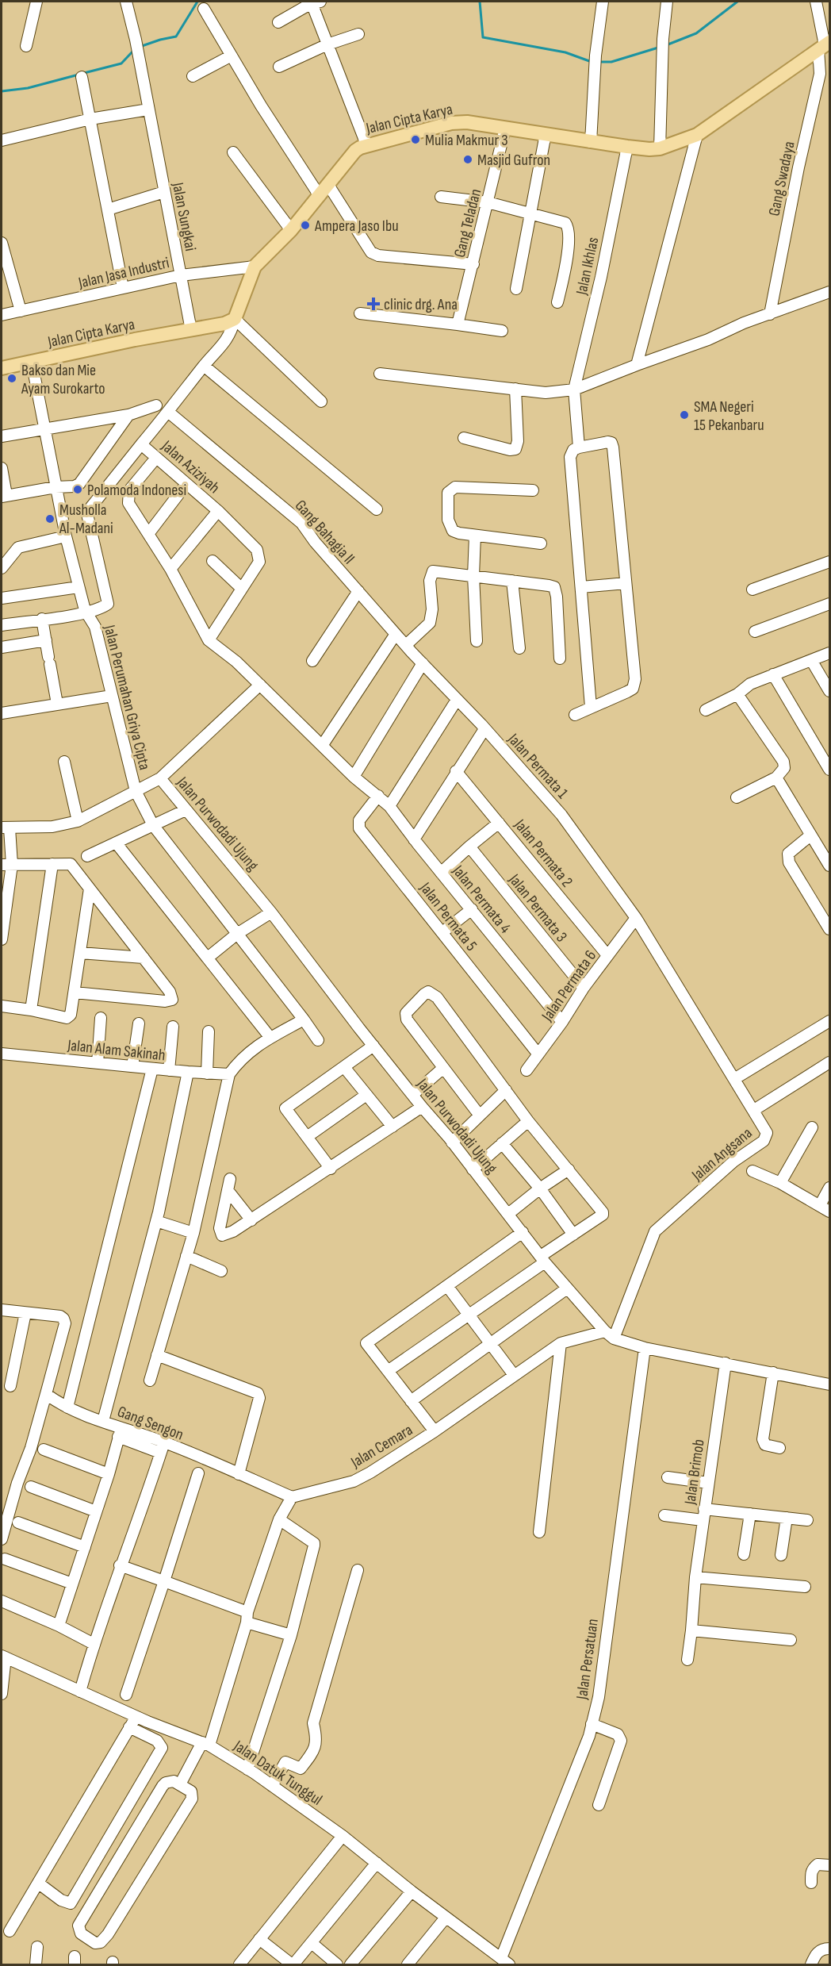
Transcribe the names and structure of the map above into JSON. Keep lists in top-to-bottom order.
{
  "streets": {
    "main road": ["Jalan Cipta Karya"],
    "street": [
      "Gang Swadaya",
      "Jalan Sungkai",
      "Gang Teladan",
      "Jalan Ikhlas",
      "Jalan Jasa Industri",
      "Jalan Aziziyah",
      "Gang Bahagia ll",
      "Jalan Perumahan Griya Cipta",
      "Jalan Permata 1",
      "Jalan Purwodadi Ujung",
      "Jalan Permata 2",
      "Jalan Permata 4",
      "Jalan Permata 3",
      "Jalan Permata 5",
      "Jalan Permata 6",
      "Jalan Alam Sakinah",
      "Jalan Angsana",
      "Gang Sengon",
      "Jalan Cemara",
      "Jalan Brimob",
      "Jalan Persatuan",
      "Jalan Datuk Tunggul"
    ]
  },
  "crossings": [
    ["Jalan Cipta Karya", "Gang Swadaya"],
    ["Jalan Cipta Karya", "Jalan Sungkai"],
    ["Jalan Cipta Karya", "Gang Teladan"],
    ["Jalan Cipta Karya", "Jalan Ikhlas"],
    ["Jalan Cipta Karya", "Jalan Jasa Industri"],
    ["Jalan Cipta Karya", "Jalan Aziziyah"],
    ["Jalan Cipta Karya", "Jalan Perumahan Griya Cipta"],
    ["Jalan Sungkai", "Jalan Jasa Industri"],
    ["Jalan Aziziyah", "Gang Bahagia ll"],
    ["Jalan Aziziyah", "Jalan Permata 4"],
    ["Gang Bahagia ll", "Jalan Permata 1"],
    ["Jalan Perumahan Griya Cipta", "Jalan Purwodadi Ujung"],
    ["Jalan Permata 1", "Jalan Permata 6"],
    ["Jalan Permata 1", "Jalan Angsana"],
    ["Jalan Purwodadi Ujung", "Jalan Angsana"],
    ["Jalan Purwodadi Ujung", "Jalan Cemara"],
    ["Jalan Permata 2", "Jalan Permata 6"],
    ["Jalan Permata 4", "Jalan Permata 5"],
    ["Jalan Permata 4", "Jalan Permata 6"],
    ["Jalan Permata 3", "Jalan Permata 6"],
    ["Jalan Permata 5", "Jalan Permata 6"],
    ["Jalan Permata 6", "Jalan Angsana"],
    ["Jalan Angsana", "Jalan Cemara"],
    ["Gang Sengon", "Jalan Cemara"],
    ["Jalan Persatuan", "Jalan Datuk Tunggul"]
  ],
  "places": {
    "other": [
      "Mulia Makmur 3",
      "Masjid Gufron",
      "Ampera Jaso Ibu",
      "Bakso dan Mie Ayam Surokarto",
      "SMA Negeri 15 Pekanbaru",
      "Polamoda Indonesi",
      "Musholla Al-Madani"
    ],
    "health": ["clinic drg. Ana"]
  }
}
